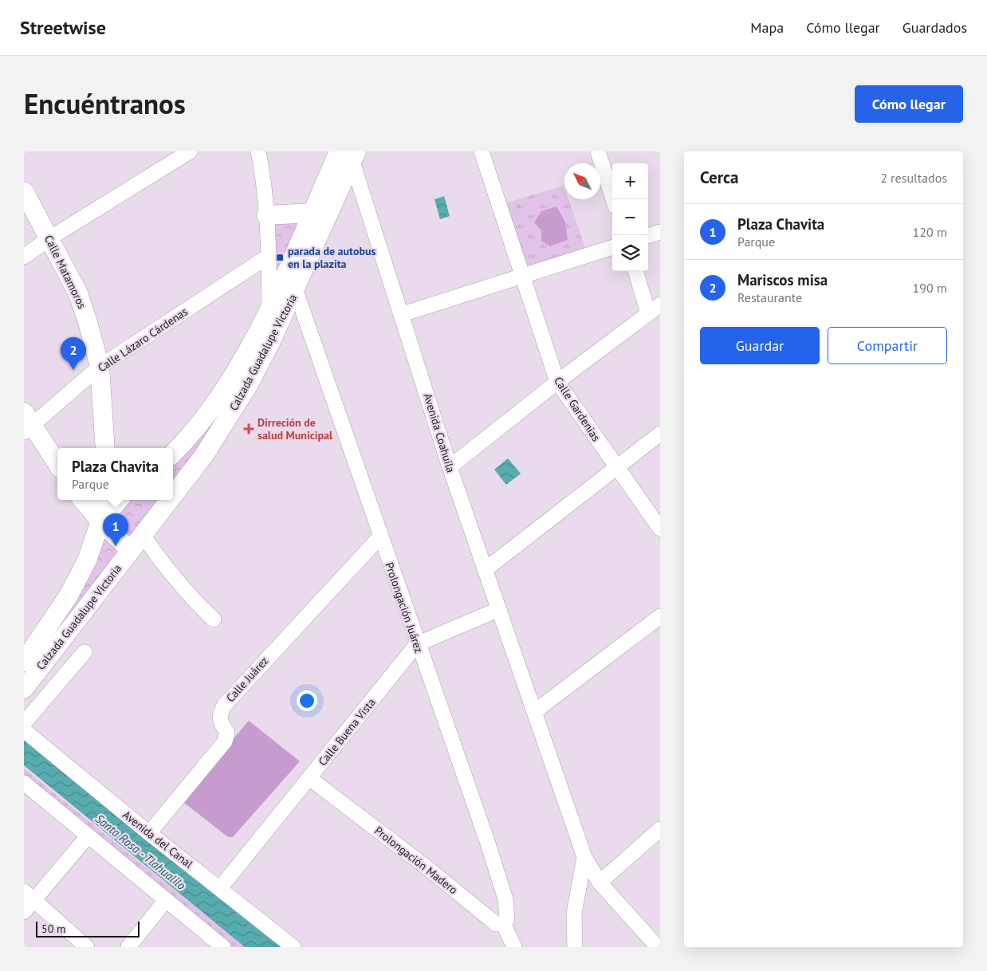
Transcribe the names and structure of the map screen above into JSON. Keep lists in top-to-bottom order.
{
  "streets": {
    "main road": ["Calle Matamoros", "Calzada Guadalupe Victoria"],
    "street": [
      "Calle Lázaro Cárdenas",
      "Calle Gardenias",
      "Avenida Coahuila",
      "Prolongación Juárez",
      "Calle Juárez",
      "Calle Buena Vista",
      "Avenida del Canal",
      "Prolongación Madero"
    ]
  },
  "crossings": [
    ["Calle Matamoros", "Calle Lázaro Cárdenas"],
    ["Calzada Guadalupe Victoria", "Avenida Coahuila"],
    ["Calzada Guadalupe Victoria", "Prolongación Juárez"],
    ["Avenida Coahuila", "Calle Buena Vista"],
    ["Prolongación Juárez", "Calle Juárez"],
    ["Prolongación Juárez", "Calle Buena Vista"],
    ["Prolongación Juárez", "Prolongación Madero"],
    ["Calle Juárez", "Avenida del Canal"],
    ["Calle Buena Vista", "Avenida del Canal"],
    ["Calle Buena Vista", "Prolongación Madero"]
  ],
  "water": ["Santa Rosa - Tlahualilo"],
  "places": {
    "transit": ["parada de autobus en la plazita"],
    "health": ["Dirreción de salud Municipal"]
  },
  "scale_bar": "50 m",
  "north": "top left",
  "page": {
    "header": "Streetwise",
    "nav": ["Mapa", "Cómo llegar", "Guardados"],
    "title": "Encuéntranos",
    "buttons": [
      "Cómo llegar",
      ["Guardar", "Compartir"]
    ],
    "heading": ["Cerca", "2 resultados"],
    "map_buttons": ["+", "−"],
    "list": [
      {
        "mark": "1",
        "name": "Plaza Chavita",
        "note": "Parque",
        "value": "120 m"
      },
      {
        "mark": "2",
        "name": "Mariscos misa",
        "note": "Restaurante",
        "value": "190 m"
      }
    ],
    "pins": ["2", "1"],
    "popup": ["Plaza Chavita", "Parque"],
    "scale": "50 m"
  }
}
